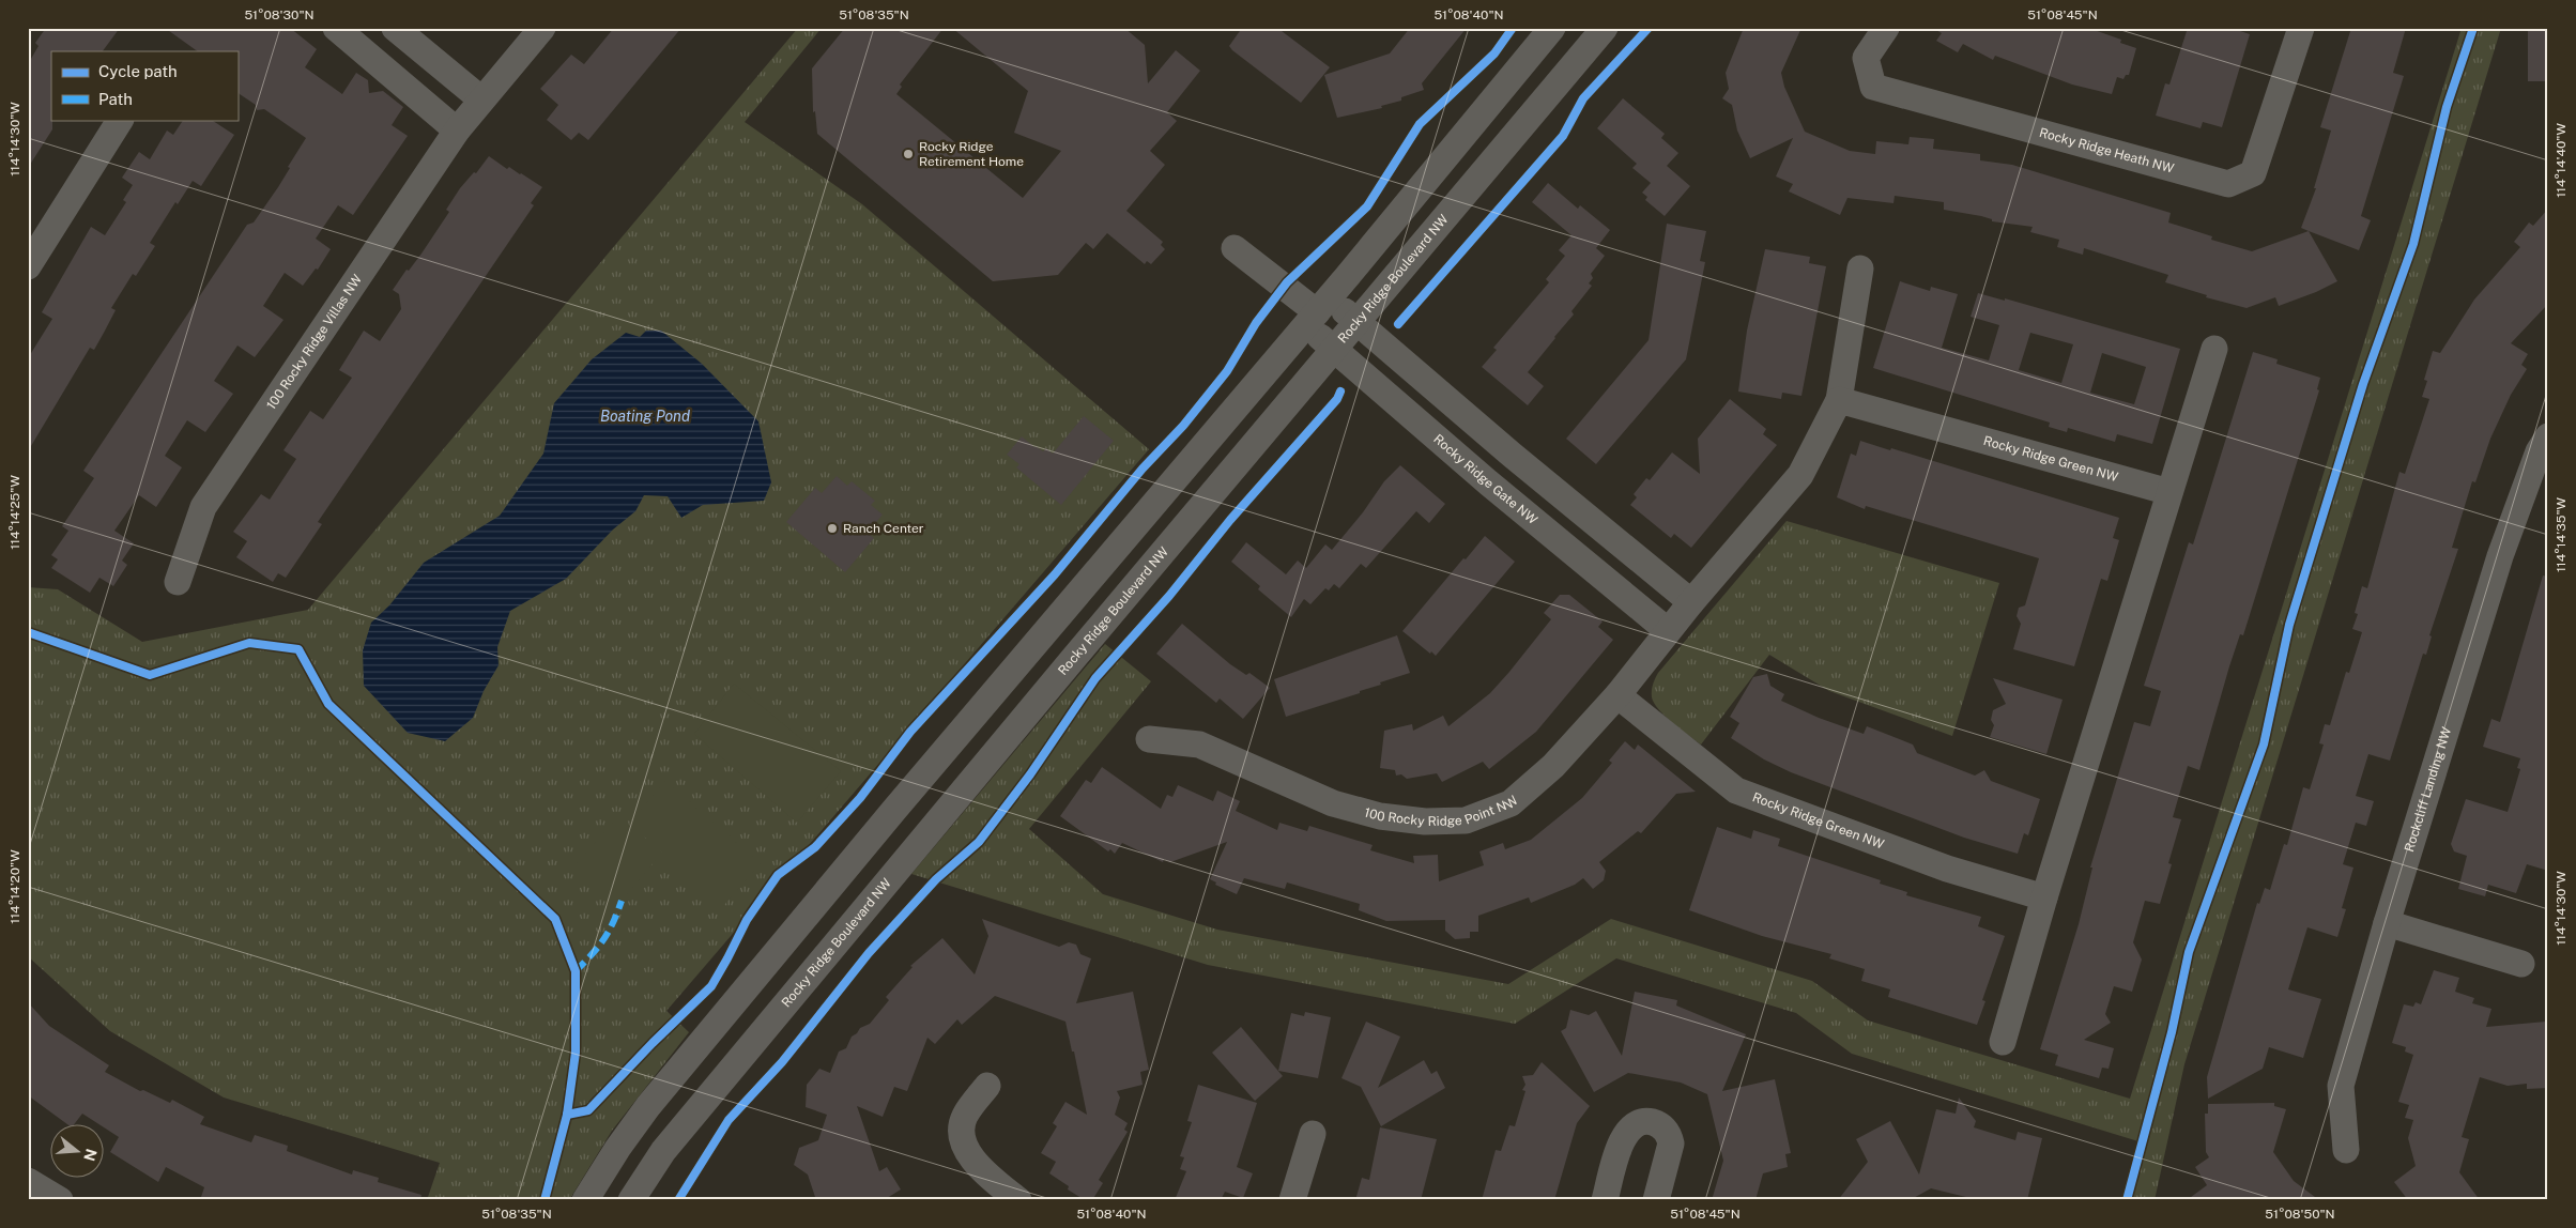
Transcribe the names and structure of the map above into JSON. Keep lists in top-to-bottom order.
{
  "streets": {
    "street": [
      "Rocky Ridge Heath NW",
      "Rocky Ridge Boulevard NW",
      "100 Rocky Ridge Villas NW",
      "Rocky Ridge Green NW",
      "Rocky Ridge Gate NW",
      "Rockcliff Landing NW",
      "100 Rocky Ridge Point NW"
    ]
  },
  "crossings": [
    ["Rocky Ridge Boulevard NW", "Rocky Ridge Gate NW"],
    ["Rocky Ridge Green NW", "100 Rocky Ridge Point NW"],
    ["Rocky Ridge Gate NW", "100 Rocky Ridge Point NW"]
  ],
  "water": ["Boating Pond"],
  "places": ["Rocky Ridge Retirement Home", "Ranch Center"],
  "legend": ["Cycle path", "Path"],
  "north": "right",
  "coordinates": [
    "51°08'30\"N",
    "51°08'35\"N",
    "51°08'40\"N",
    "51°08'45\"N",
    "114°14'30\"W",
    "114°14'40\"W",
    "114°14'25\"W",
    "114°14'35\"W",
    "114°14'20\"W",
    "51°08'50\"N"
  ]
}
